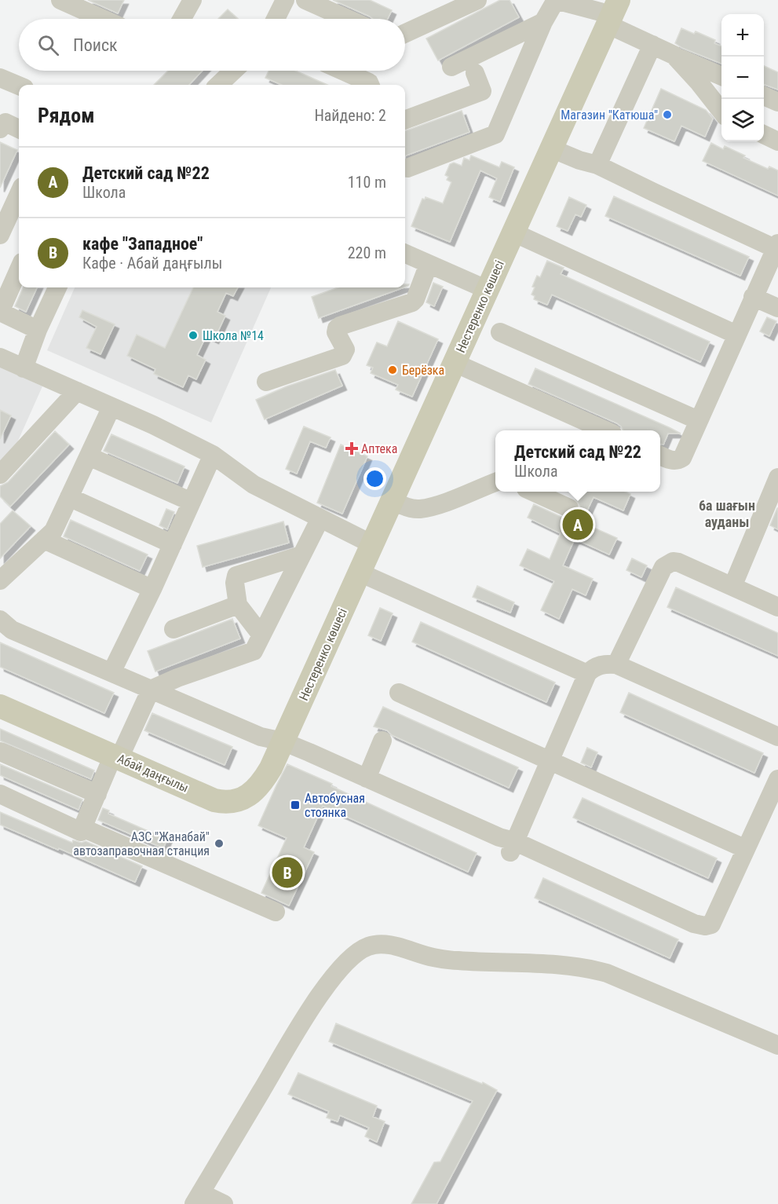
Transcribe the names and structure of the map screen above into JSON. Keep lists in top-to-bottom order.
{
  "streets": {
    "main road": ["Нестеренко көшесі", "Абай даңғылы"]
  },
  "crossings": [
    ["Нестеренко көшесі", "Абай даңғылы"]
  ],
  "districts": ["6а шағын ауданы"],
  "places": {
    "other": [
      "Магазин \"Катюша\"",
      "Школа №14",
      "Берёзка",
      "АЗС \"Жанабай\" автозаправочная станция"
    ],
    "health": ["Аптека"],
    "transit": ["Автобусная стоянка"]
  },
  "page": {
    "map_buttons": ["+", "−"],
    "search": "Поиск",
    "heading": ["Рядом", "Найдено: 2"],
    "list": [
      {
        "mark": "A",
        "name": "Детский сад №22",
        "note": "Школа",
        "value": "110 m"
      },
      {
        "mark": "B",
        "name": "кафе \"Западное\"",
        "note": "Кафе · Абай даңғылы",
        "value": "220 m"
      }
    ],
    "popup": ["Детский сад №22", "Школа"],
    "pins": ["A", "B"]
  }
}
